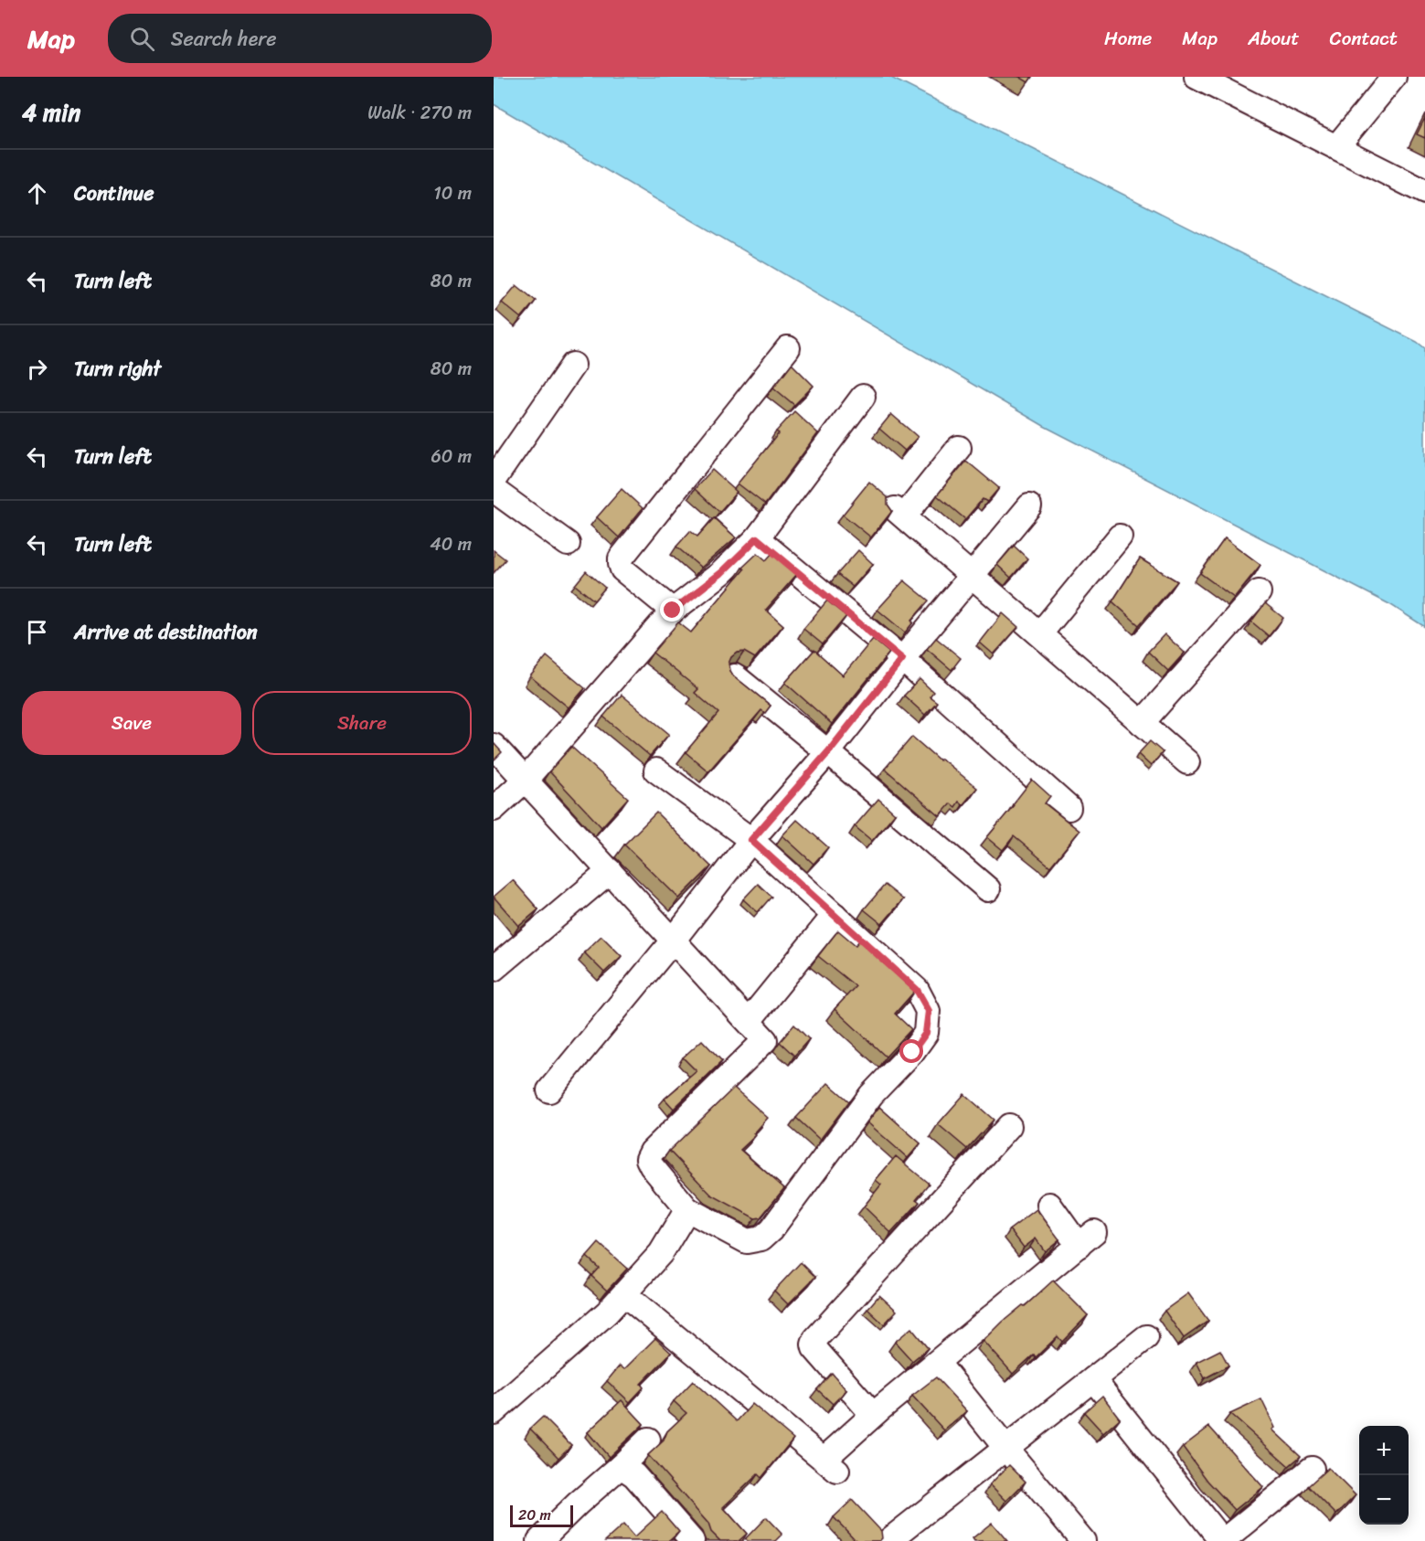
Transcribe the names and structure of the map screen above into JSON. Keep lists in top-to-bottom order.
{
  "scale_bar": "20 m",
  "page": {
    "header": "Map",
    "search": "Search here",
    "nav": [
      "Home",
      "Map",
      "About",
      "Contact"
    ],
    "heading": ["4 min", "Walk · 270 m"],
    "list": [
      ["Continue", "10 m"],
      ["Turn left", "80 m"],
      ["Turn right", "80 m"],
      ["Turn left", "60 m"],
      ["Turn left", "40 m"],
      "Arrive at destination"
    ],
    "buttons": ["Save", "Share"],
    "map_buttons": ["+", "−"],
    "scale": "20 m"
  }
}
